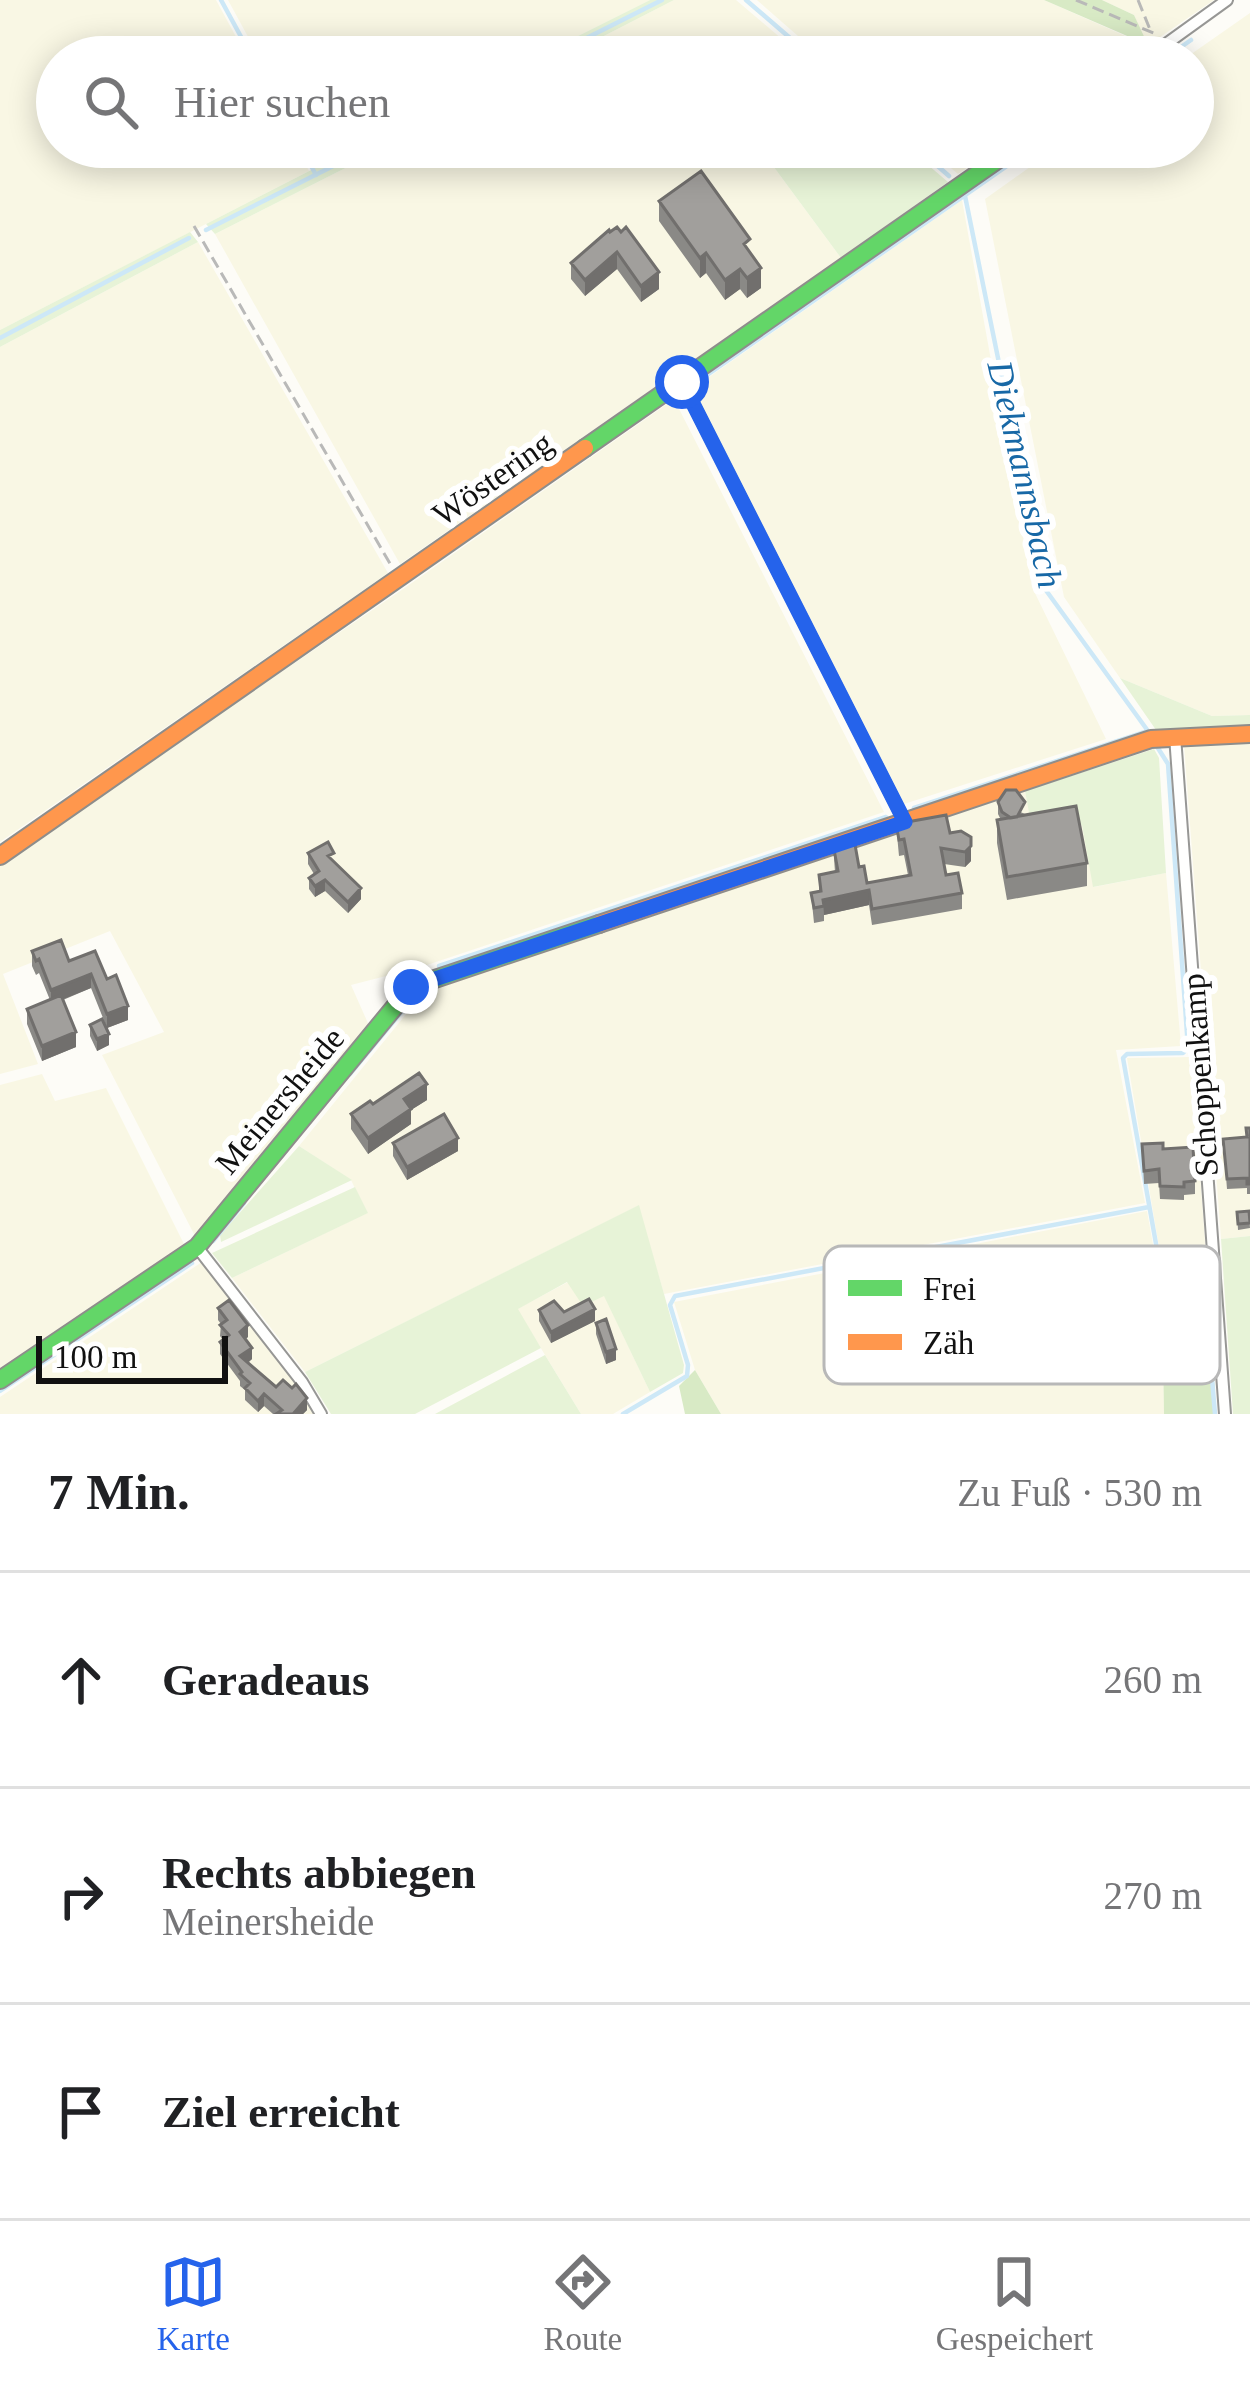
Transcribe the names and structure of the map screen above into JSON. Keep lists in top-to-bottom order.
{
  "streets": {
    "street": ["Wöstering", "Schoppenkamp", "Meinersheide"]
  },
  "crossings": [
    ["Schoppenkamp", "Meinersheide"]
  ],
  "water": ["Diekmannsbach"],
  "legend": ["Frei", "Zäh"],
  "scale_bar": "100 m",
  "page": {
    "search": "Hier suchen",
    "scale": "100 m",
    "heading": ["7 Min.", "Zu Fuß · 530 m"],
    "list": [
      ["Geradeaus", "260 m"],
      ["Rechts abbiegen", "Meinersheide", "270 m"],
      "Ziel erreicht"
    ],
    "nav": ["Karte", "Route", "Gespeichert"]
  }
}
